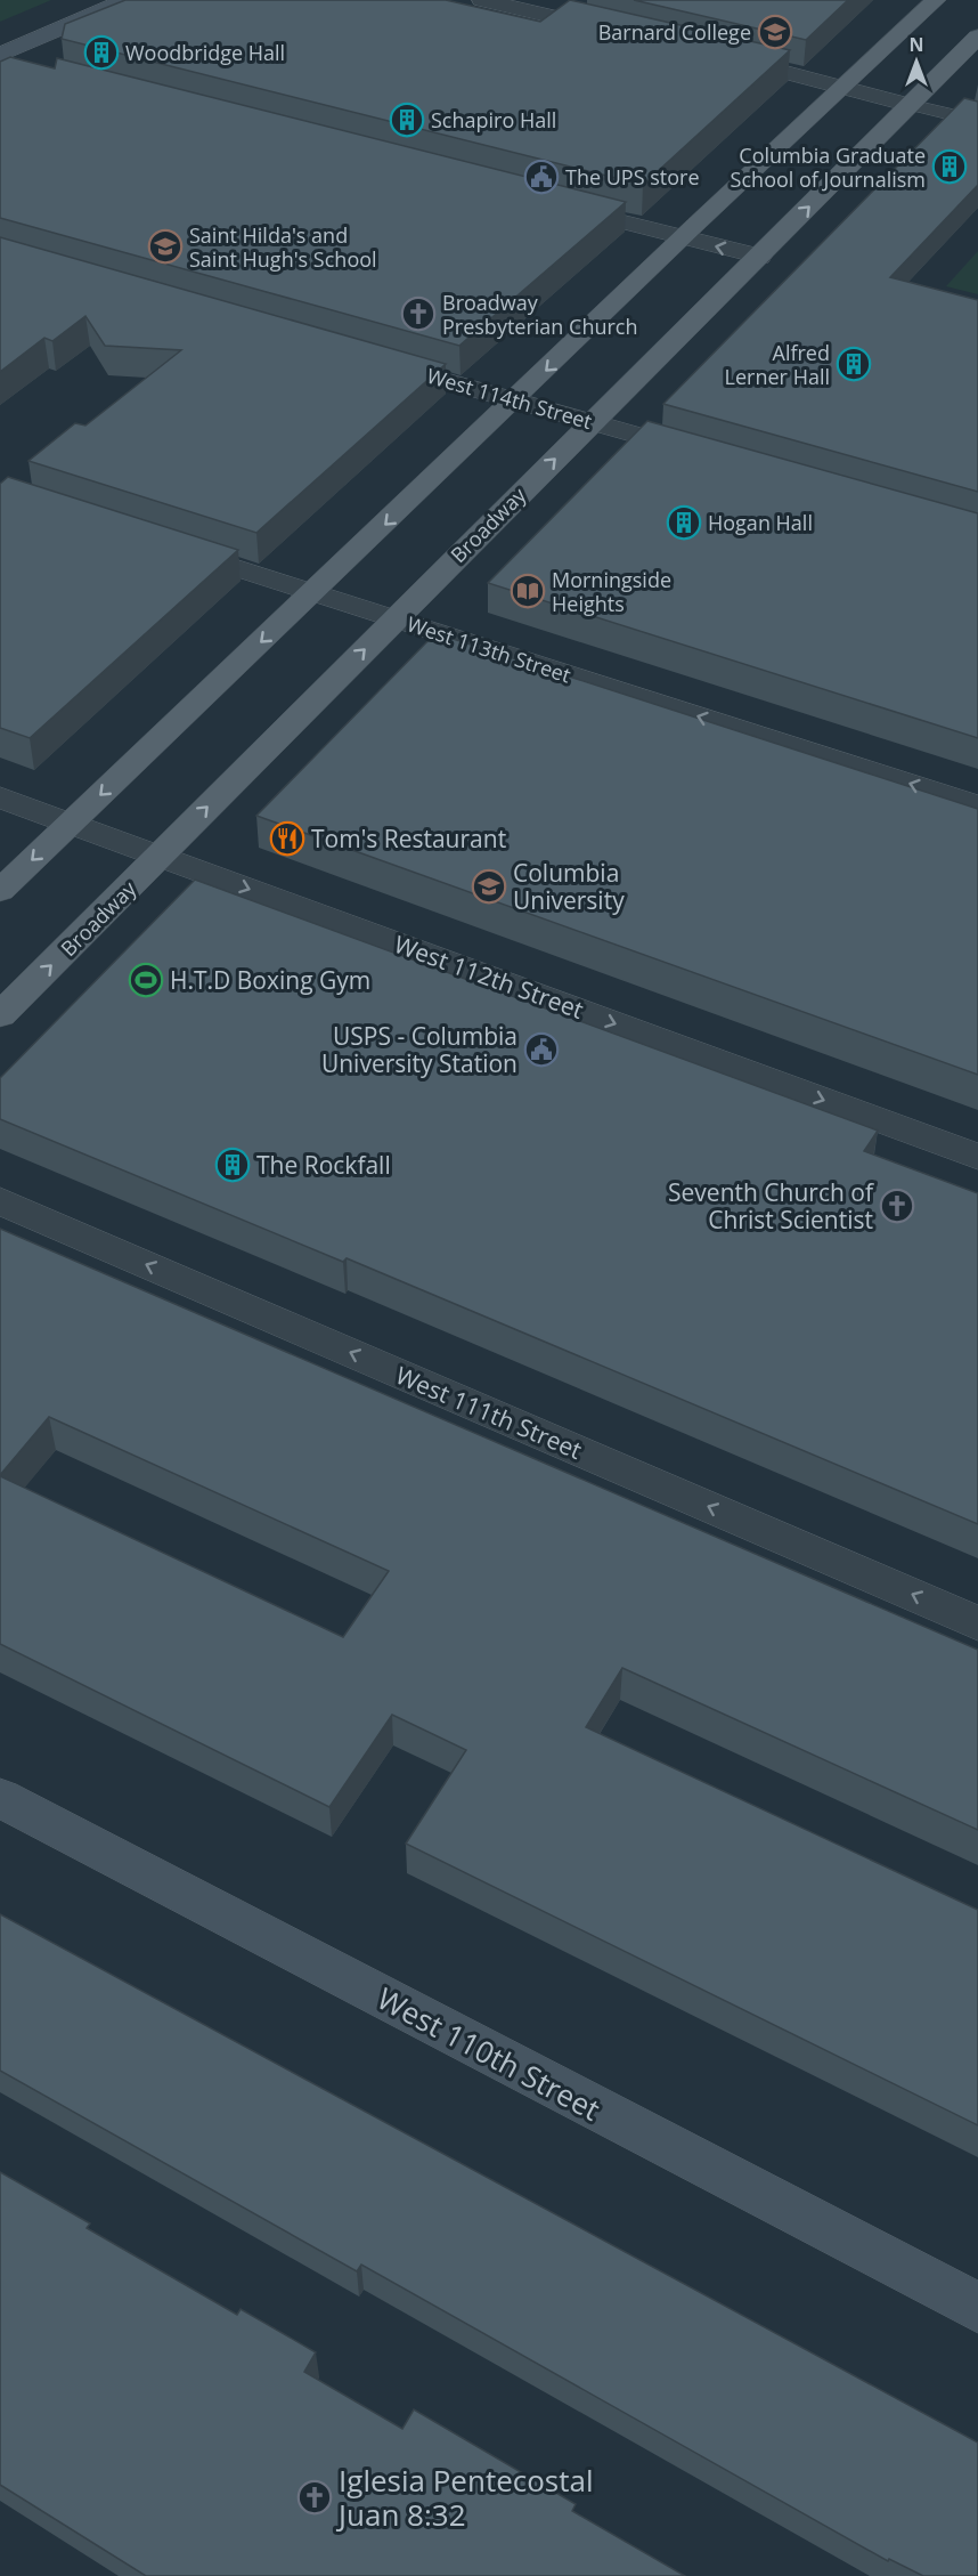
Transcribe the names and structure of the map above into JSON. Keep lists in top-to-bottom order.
{
  "streets": {
    "main road": ["Broadway", "West 110th Street"],
    "street": [
      "West 114th Street",
      "West 113th Street",
      "West 112th Street",
      "West 111th Street"
    ]
  },
  "crossings": [
    ["West 114th Street", "Broadway"],
    ["Broadway", "West 113th Street"],
    ["Broadway", "West 112th Street"]
  ],
  "one_way": ["West 113th Street", "West 112th Street", "West 111th Street"],
  "places": {
    "school or university": ["Barnard College", "Saint Hilda's and Saint Hugh's School", "Columbia University"],
    "building": [
      "Woodbridge Hall",
      "Schapiro Hall",
      "Columbia Graduate School of Journalism",
      "Alfred Lerner Hall",
      "Hogan Hall",
      "The Rockfall"
    ],
    "public building": ["The UPS store", "USPS - Columbia University Station"],
    "church": ["Broadway Presbyterian Church", "Seventh Church of Christ Scientist", "Iglesia Pentecostal Juan 8:32"],
    "library": ["Morningside Heights"],
    "restaurant": ["Tom's Restaurant"],
    "sports": ["H.T.D Boxing Gym"]
  },
  "north": "top"
}
